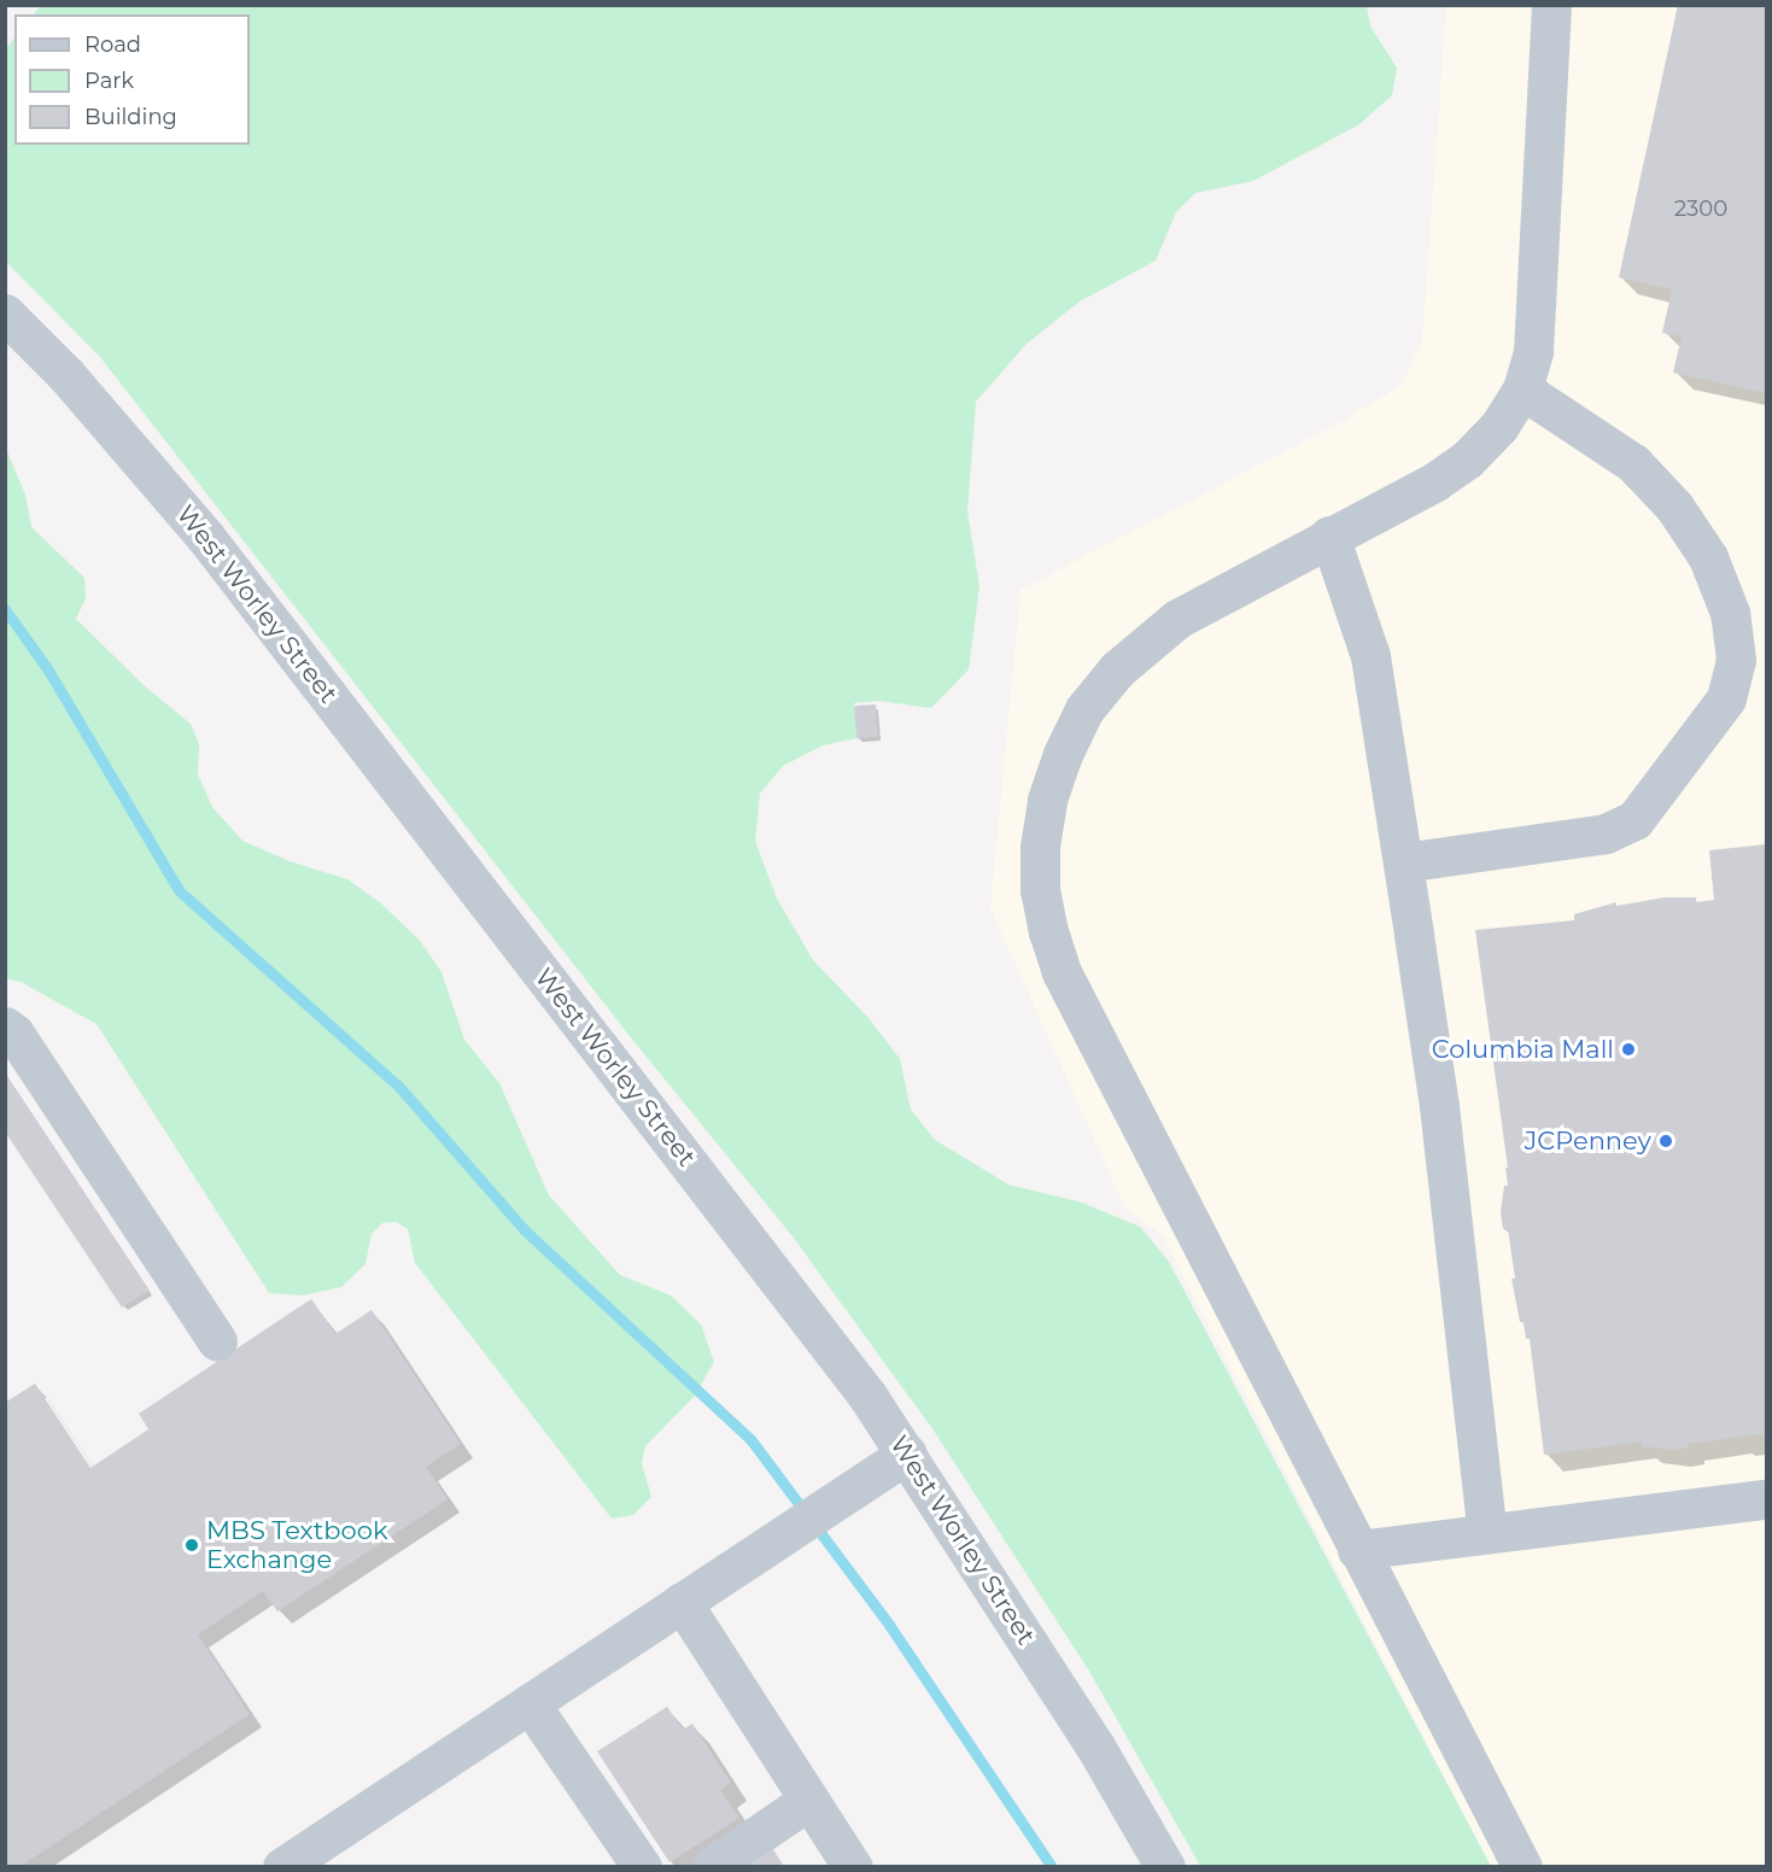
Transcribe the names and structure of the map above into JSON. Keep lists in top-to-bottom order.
{
  "streets": {
    "street": ["West Worley Street"]
  },
  "places": ["Columbia Mall", "JCPenney", "MBS Textbook Exchange"],
  "house_numbers": ["2300"],
  "legend": ["Road", "Park", "Building"]
}
